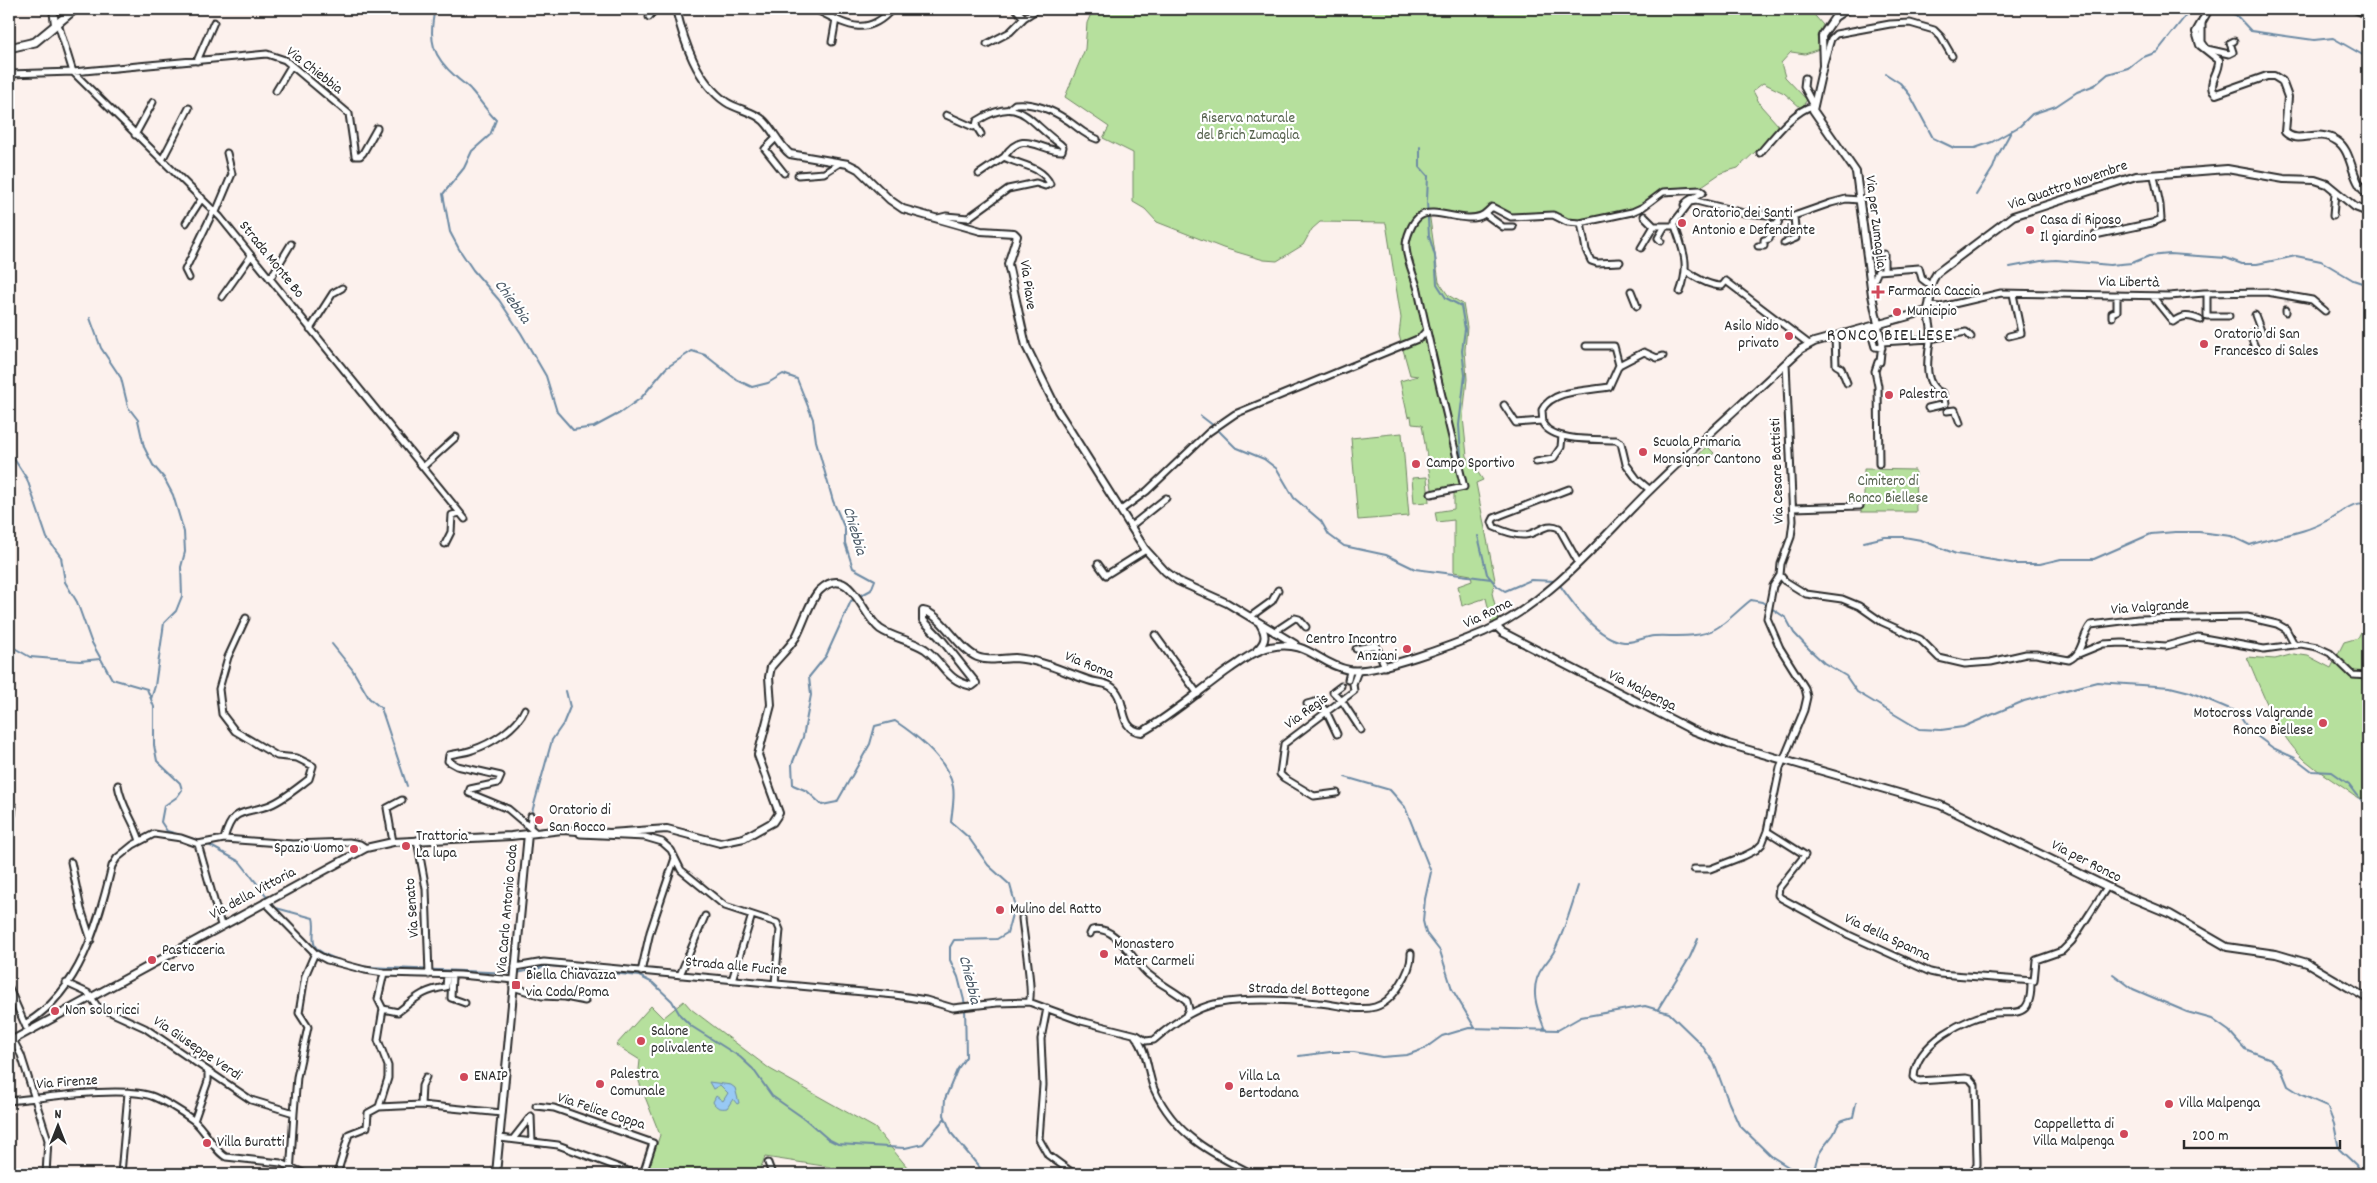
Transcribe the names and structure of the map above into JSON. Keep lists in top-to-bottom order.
{
  "streets": {
    "street": [
      "Via Chiebbia",
      "Via Quattro Novembre",
      "Via per Zumaglia",
      "Strada Monte Bo",
      "Via Libertà",
      "Via Piave",
      "Via Cesare Battisti",
      "Via Valgrande",
      "Via Roma",
      "Via Malpenga",
      "Via Regis",
      "Via per Ronco",
      "Via della Vittoria",
      "Via Senato",
      "Via Carlo Antonio Coda",
      "Via della Spanna",
      "Strada alle Fucine",
      "Strada del Bottegone",
      "Via Giuseppe Verdi",
      "Via Firenze",
      "Via Felice Coppa"
    ]
  },
  "crossings": [
    ["Via Chiebbia", "Strada Monte Bo"],
    ["Via per Zumaglia", "Via Roma"],
    ["Via Libertà", "Via Roma"],
    ["Via Piave", "Via Roma"],
    ["Via Cesare Battisti", "Via Roma"],
    ["Via Cesare Battisti", "Via Malpenga"],
    ["Via Cesare Battisti", "Via per Ronco"],
    ["Via Roma", "Via Malpenga"],
    ["Via Roma", "Via Regis"],
    ["Via Roma", "Via della Vittoria"],
    ["Via Malpenga", "Via per Ronco"],
    ["Via della Vittoria", "Via Senato"],
    ["Via della Vittoria", "Via Carlo Antonio Coda"],
    ["Via della Vittoria", "Via Giuseppe Verdi"],
    ["Via Carlo Antonio Coda", "Strada alle Fucine"],
    ["Strada alle Fucine", "Strada del Bottegone"]
  ],
  "districts": ["RONCO BIELLESE"],
  "water": ["Chiebbia"],
  "parks": ["Riserva naturale del Brich Zumaglia", "Cimitero di Ronco Biellese"],
  "places": {
    "other": [
      "Oratorio dei Santi Antonio e Defendente",
      "Casa di Riposo Il giardino",
      "Municipio",
      "Asilo Nido privato",
      "Oratorio di San Francesco di Sales",
      "Palestra",
      "Scuola Primaria Monsignor Cantono",
      "Campo Sportivo",
      "Centro Incontro Anziani",
      "Motocross Valgrande Ronco Biellese",
      "Oratorio di San Rocco",
      "Trattoria La lupa",
      "Spazio Uomo",
      "Mulino del Ratto",
      "Monastero Mater Carmeli",
      "Pasticceria Cervo",
      "Non solo ricci",
      "Salone polivalente",
      "ENAIP",
      "Palestra Comunale",
      "Villa La Bertodana",
      "Villa Malpenga",
      "Cappelletta di Villa Malpenga",
      "Villa Buratti"
    ],
    "health": ["Farmacia Caccia"],
    "transit": ["Biella Chiavazza via Coda/Poma"]
  },
  "scale_bar": "200 m",
  "north": "top"
}
